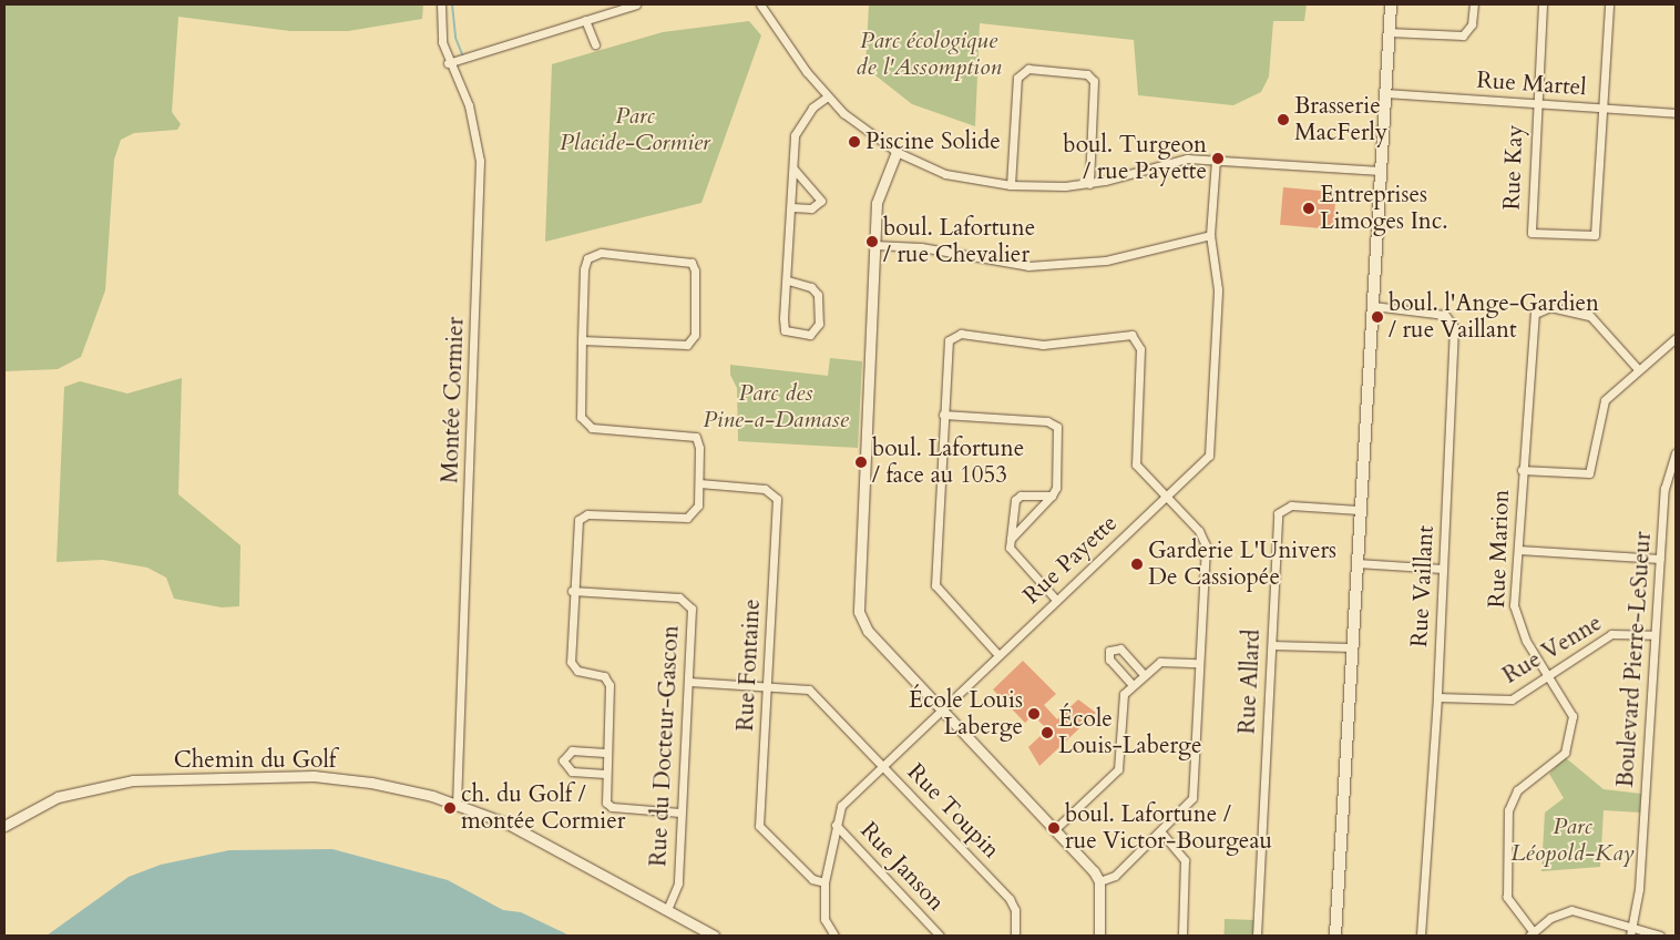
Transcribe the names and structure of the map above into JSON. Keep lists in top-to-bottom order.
{
  "streets": {
    "street": [
      "Rue Martel",
      "Rue Kay",
      "Montée Cormier",
      "Rue Marion",
      "Rue Payette",
      "Rue Vaillant",
      "Rue Venne",
      "Boulevard Pierre-LeSueur",
      "Rue Fontaine",
      "Rue Allard",
      "Rue du Docteur-Gascon",
      "Chemin du Golf",
      "Rue Toupin",
      "Rue Janson"
    ]
  },
  "crossings": [
    ["Rue Martel", "Rue Kay"],
    ["Montée Cormier", "Chemin du Golf"],
    ["Rue Marion", "Rue Venne"],
    ["Rue Payette", "Rue Fontaine"],
    ["Rue Payette", "Rue Toupin"],
    ["Rue Payette", "Rue Janson"],
    ["Rue Vaillant", "Rue Venne"],
    ["Rue Venne", "Boulevard Pierre-LeSueur"],
    ["Rue Fontaine", "Rue Toupin"],
    ["Rue du Docteur-Gascon", "Chemin du Golf"],
    ["Rue du Docteur-Gascon", "Rue Toupin"]
  ],
  "parks": [
    "Parc écologique de l'Assomption",
    "Parc Placide-Cormier",
    "Parc des Pine-a-Damase",
    "Parc Léopold-Kay"
  ],
  "places": [
    "Brasserie MacFerly",
    "Piscine Solide",
    "boul. Turgeon / rue Payette",
    "Entreprises Limoges Inc.",
    "boul. Lafortune / rue Chevalier",
    "boul. l'Ange-Gardien / rue Vaillant",
    "boul. Lafortune / face au 1053",
    "Garderie L'Univers De Cassiopée",
    "École Louis Laberge",
    "École Louis-Laberge",
    "ch. du Golf / montée Cormier",
    "boul. Lafortune / rue Victor-Bourgeau"
  ]
}
